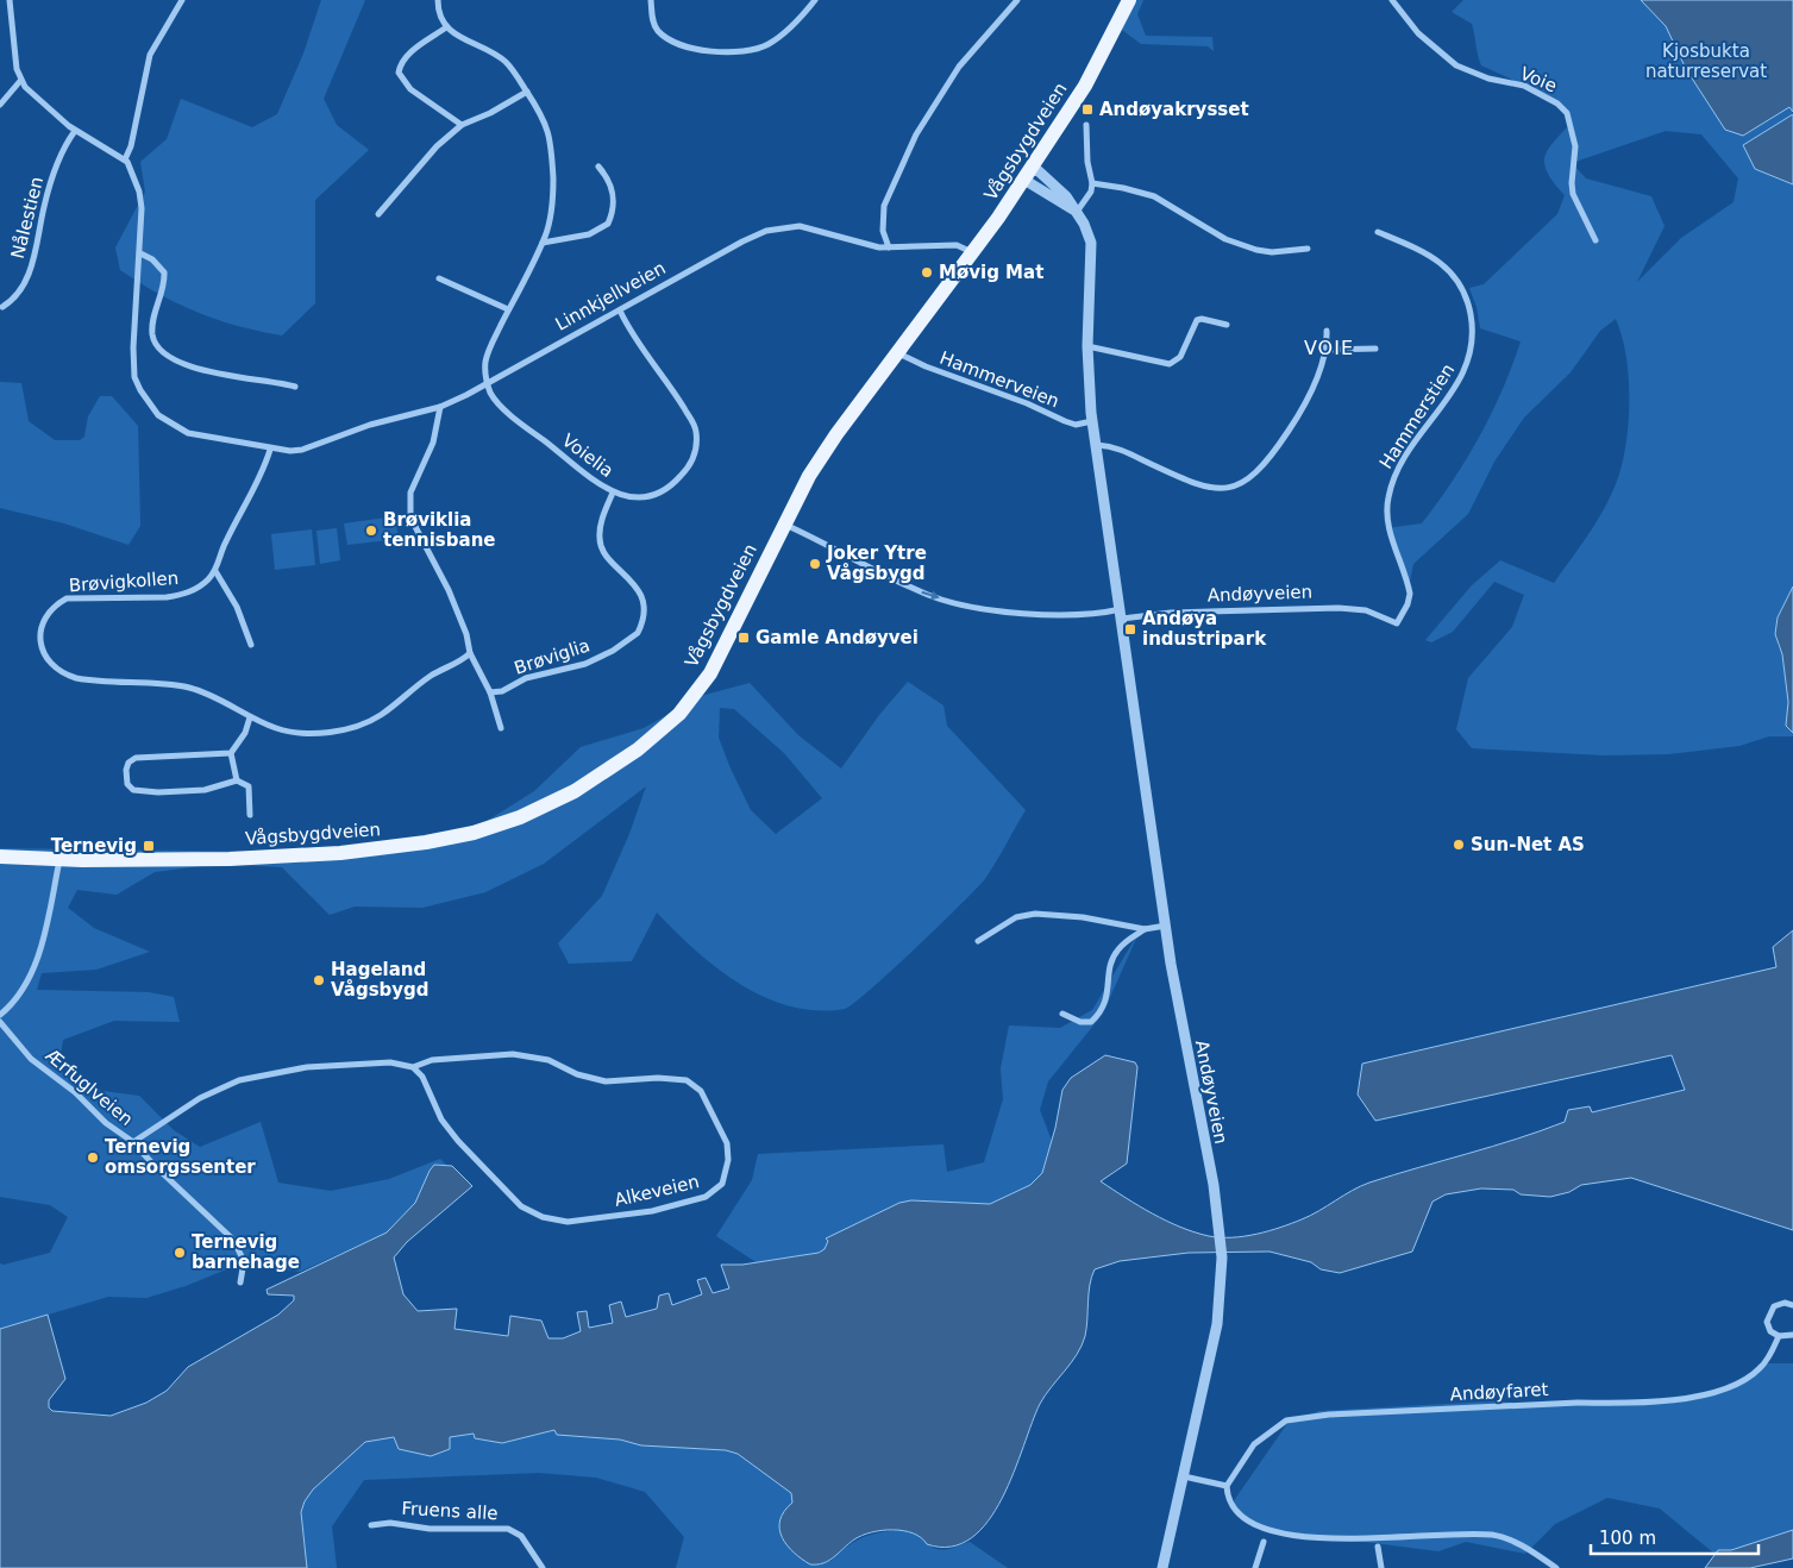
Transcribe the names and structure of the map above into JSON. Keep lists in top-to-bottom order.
{
  "streets": {
    "main road": ["Vågsbygdveien"],
    "street": [
      "Voie",
      "Nålestien",
      "Linnkjellveien",
      "Hammerveien",
      "Hammerstien",
      "Voielia",
      "Brøvigkollen",
      "Andøyveien",
      "Brøviglia",
      "Ærfuglveien",
      "Alkeveien",
      "Andøyfaret",
      "Fruens alle"
    ]
  },
  "crossings": [
    ["Vågsbygdveien", "Linnkjellveien"],
    ["Vågsbygdveien", "Hammerveien"],
    ["Linnkjellveien", "Voielia"],
    ["Hammerveien", "Andøyveien"],
    ["Hammerstien", "Andøyveien"],
    ["Voielia", "Brøviglia"],
    ["Ærfuglveien", "Alkeveien"]
  ],
  "districts": ["VOIE"],
  "parks": ["Kjosbukta naturreservat"],
  "places": {
    "transit": [
      "Andøyakrysset",
      "Andøya industripark",
      "Gamle Andøyvei",
      "Ternevig"
    ],
    "other": [
      "Møvig Mat",
      "Brøviklia tennisbane",
      "Joker Ytre Vågsbygd",
      "Sun-Net AS",
      "Hageland Vågsbygd",
      "Ternevig omsorgssenter",
      "Ternevig barnehage"
    ]
  },
  "scale_bar": "100 m"
}
